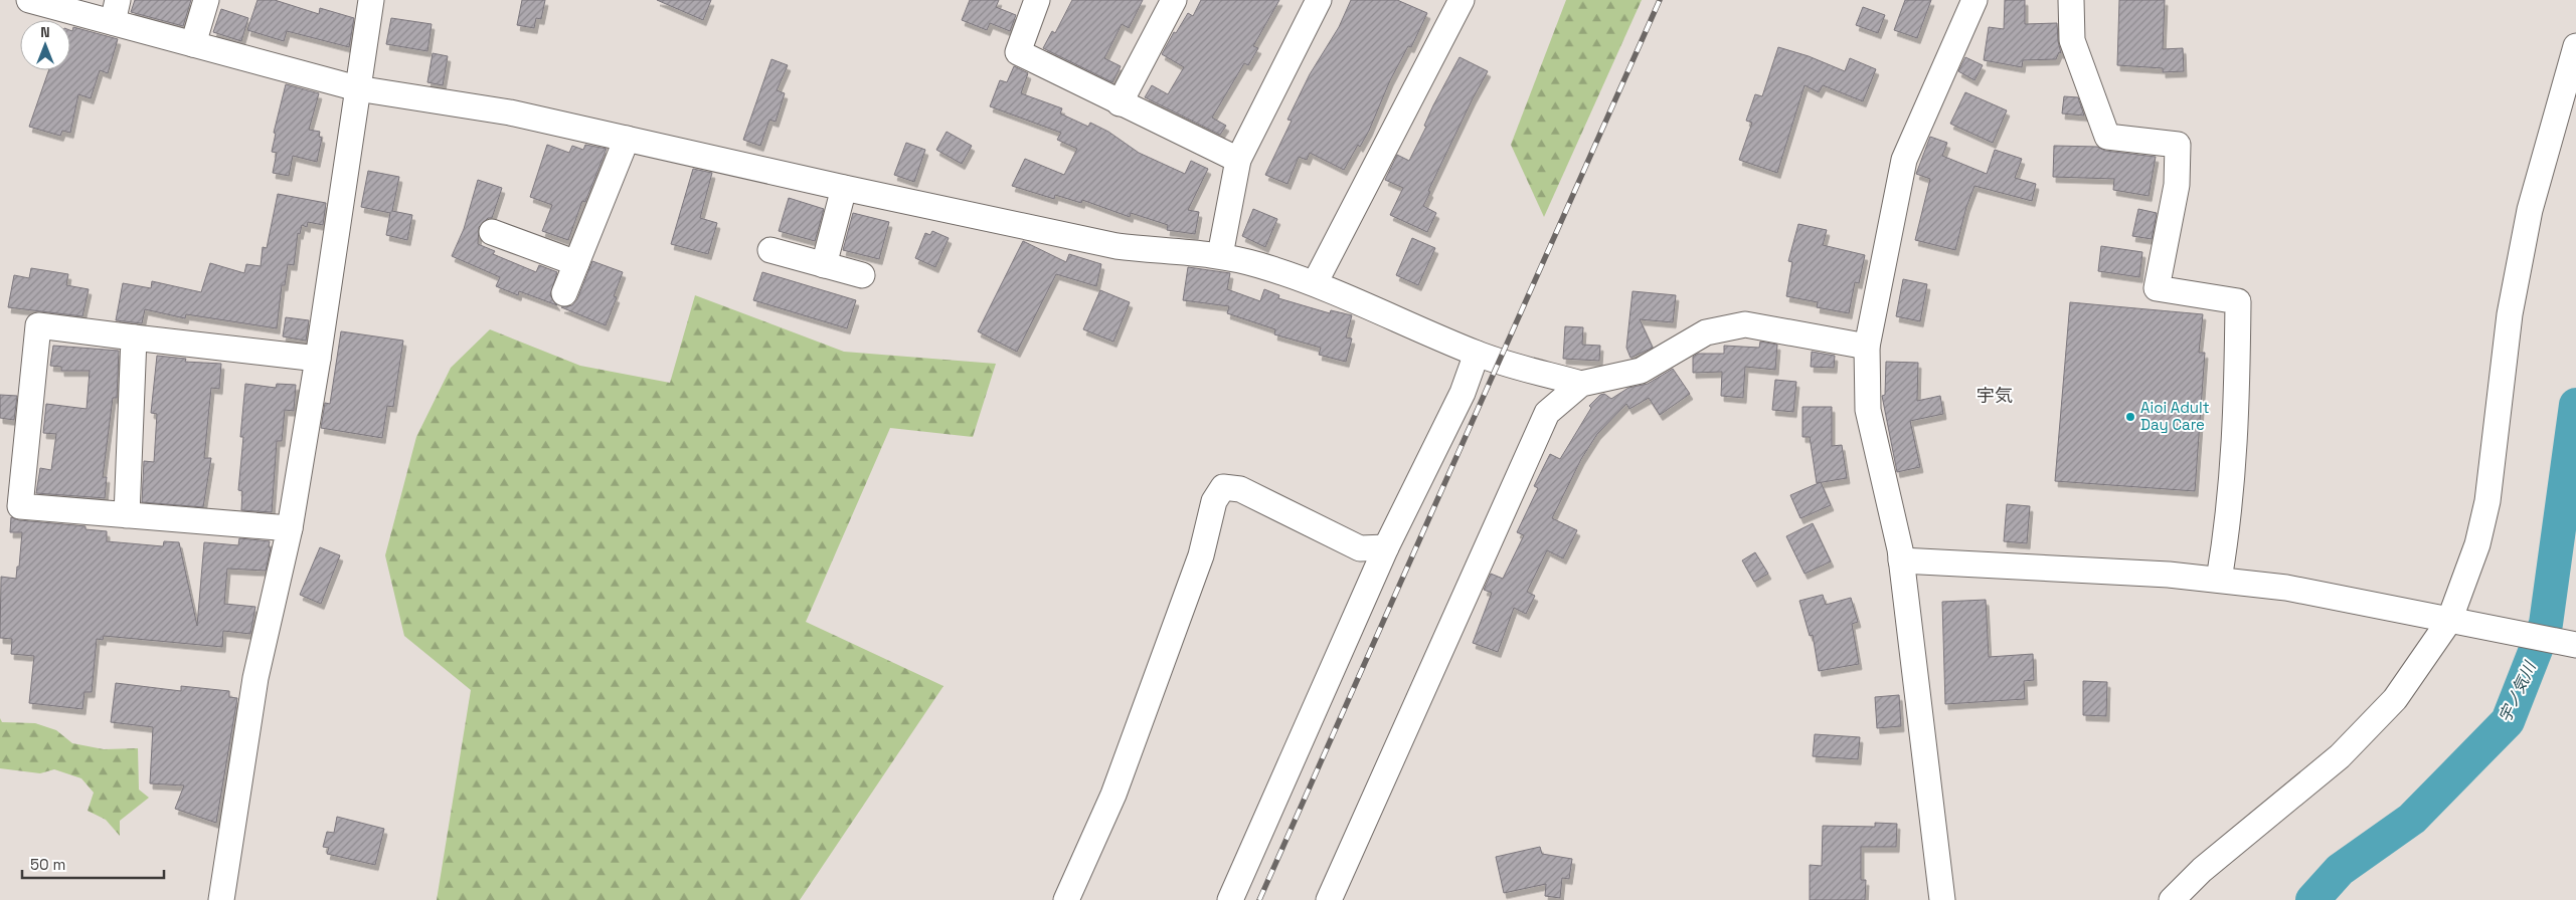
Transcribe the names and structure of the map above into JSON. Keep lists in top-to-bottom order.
{
  "districts": ["宇気"],
  "water": ["宇ノ気川"],
  "places": ["Aioi Adult Day Care"],
  "scale_bar": "50 m",
  "north": "top"
}
